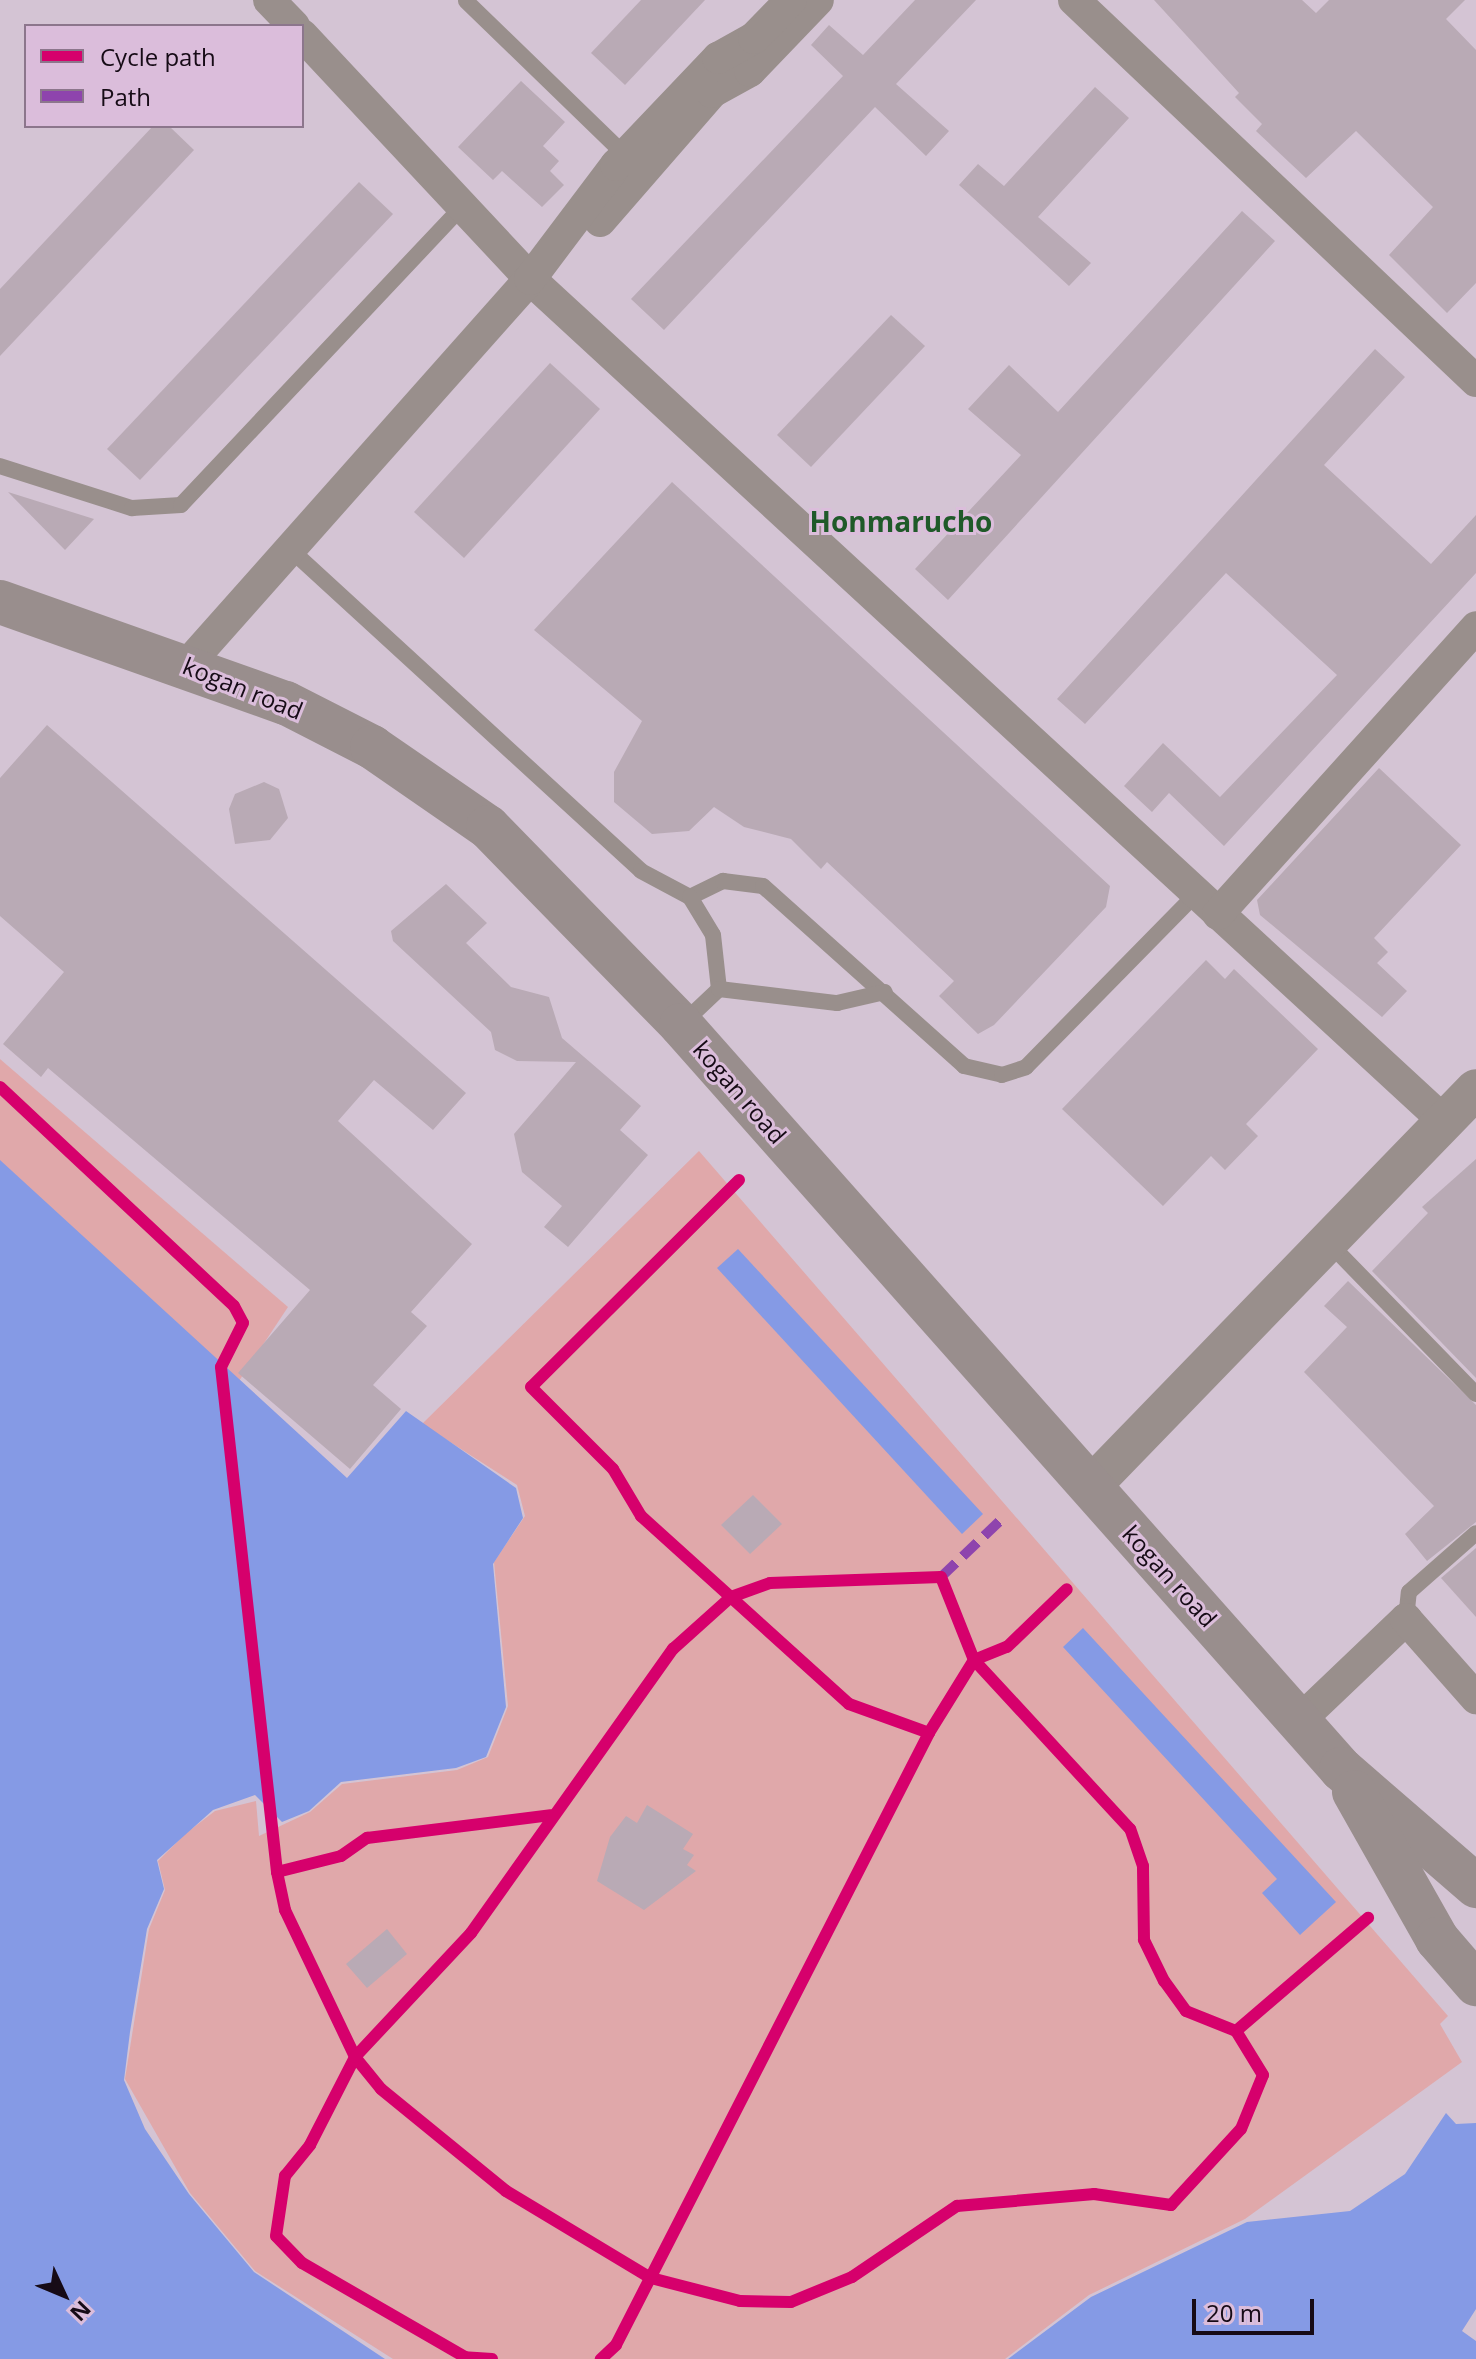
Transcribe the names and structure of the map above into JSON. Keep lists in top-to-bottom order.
{
  "streets": {
    "main road": ["kogan road"]
  },
  "districts": ["Honmarucho"],
  "legend": ["Cycle path", "Path"],
  "scale_bar": "20 m",
  "north": "bottom right"
}
